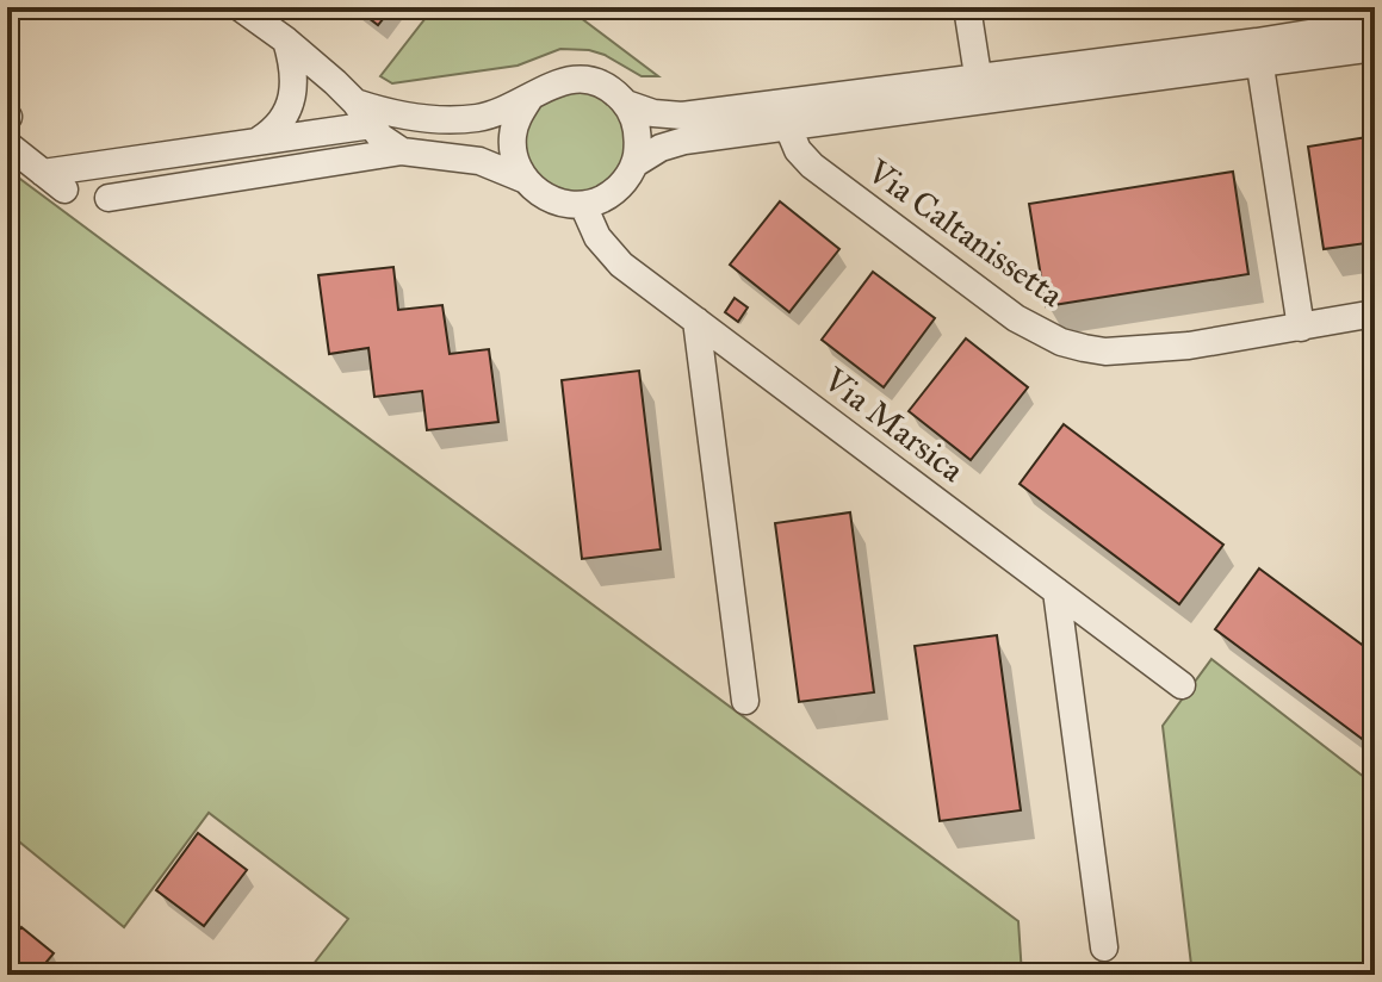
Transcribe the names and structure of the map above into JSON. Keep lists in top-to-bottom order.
{
  "streets": {
    "street": ["Via Caltanissetta", "Via Marsica"]
  },
  "crossings": [
    ["Via Caltanissetta", "Via Marsica"]
  ]
}
